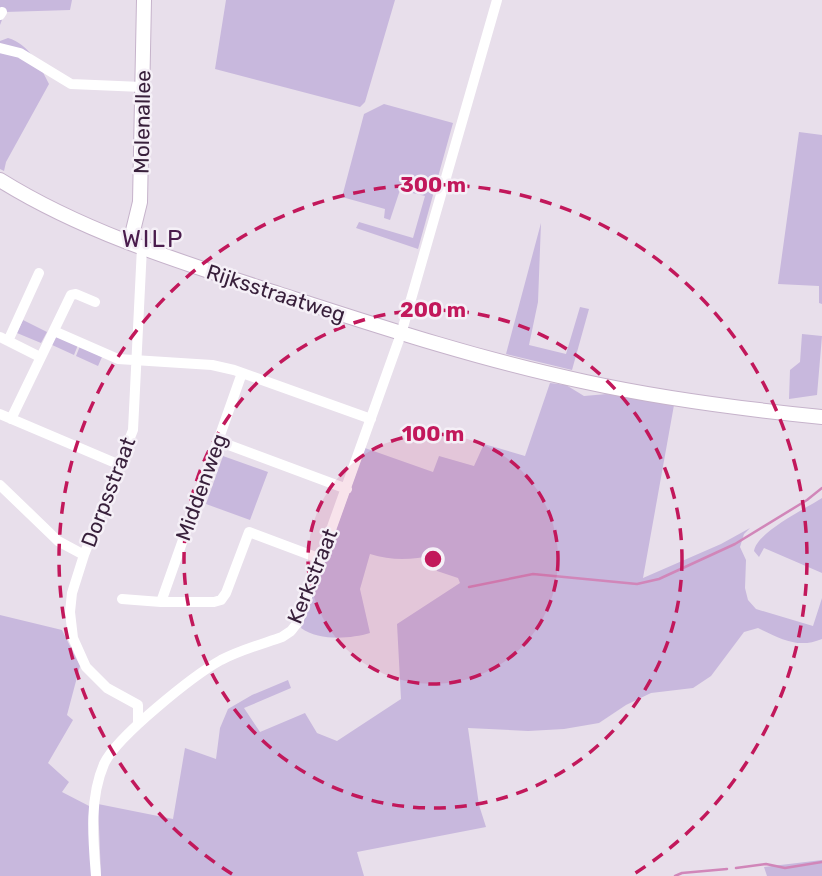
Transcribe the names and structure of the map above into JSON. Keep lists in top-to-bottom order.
{
  "streets": {
    "main road": ["Molenallee", "Rijksstraatweg"],
    "street": ["Middenweg", "Dorpsstraat", "Kerkstraat"]
  },
  "crossings": [
    ["Molenallee", "Rijksstraatweg"],
    ["Molenallee", "Dorpsstraat"],
    ["Rijksstraatweg", "Dorpsstraat"],
    ["Rijksstraatweg", "Kerkstraat"],
    ["Dorpsstraat", "Kerkstraat"]
  ],
  "districts": ["WILP"],
  "rings": ["300 m", "200 m", "100 m"]
}
